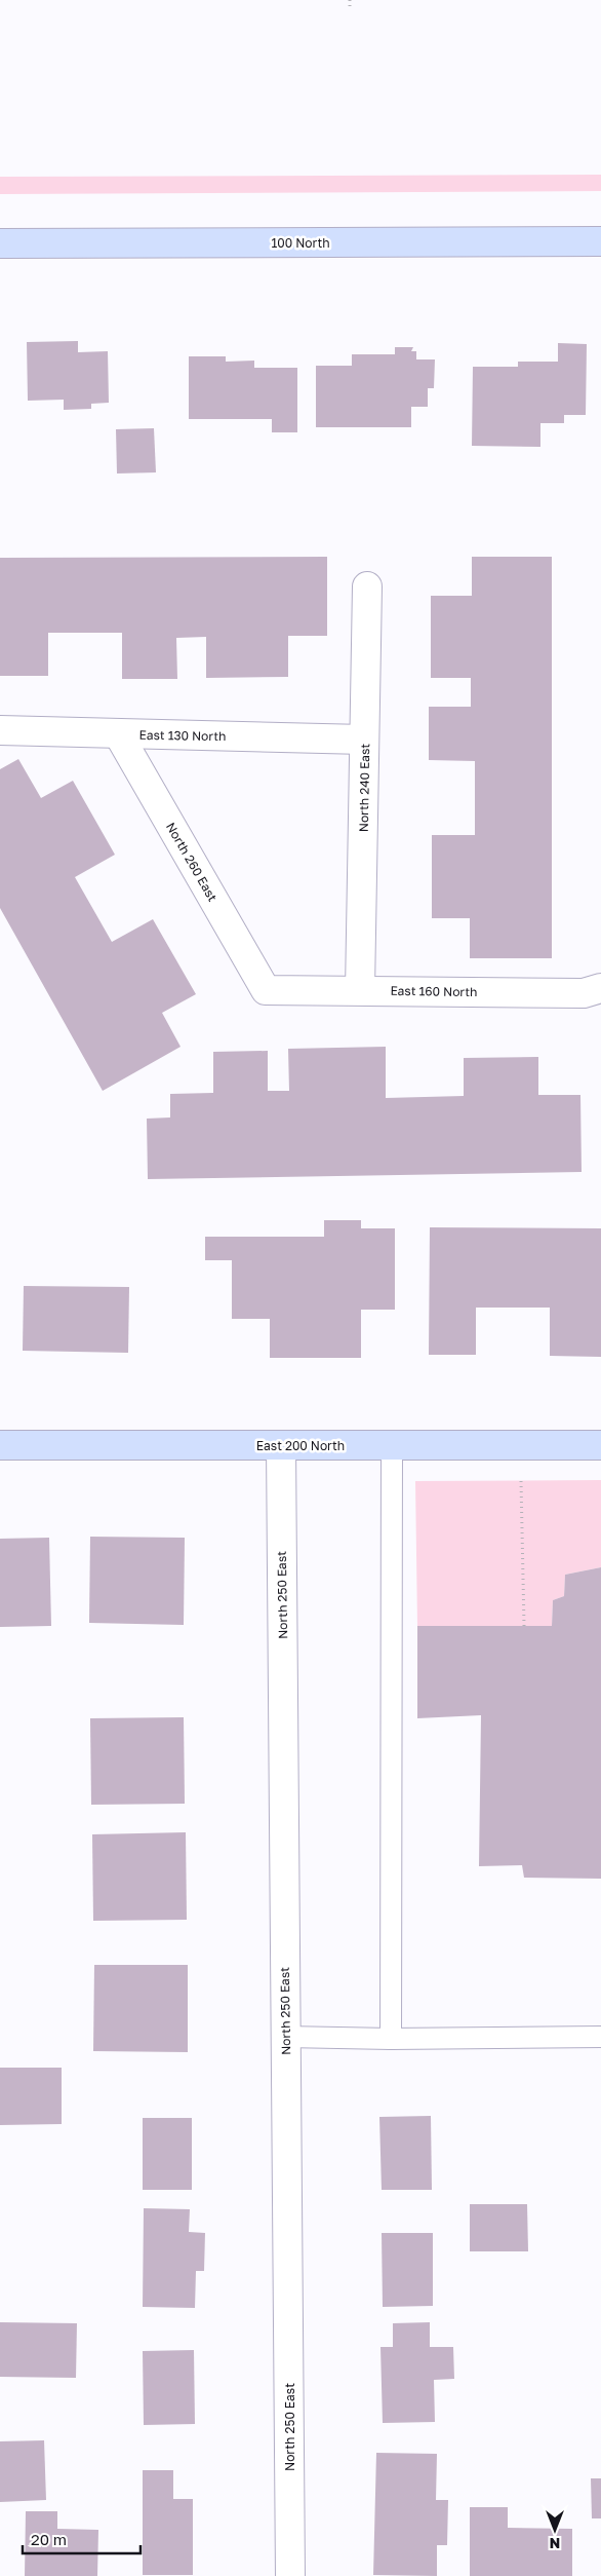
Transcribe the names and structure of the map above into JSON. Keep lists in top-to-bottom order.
{
  "streets": {
    "street": [
      "100 North",
      "East 130 North",
      "North 240 East",
      "North 260 East",
      "East 160 North",
      "East 200 North",
      "North 250 East"
    ]
  },
  "crossings": [
    ["East 130 North", "North 240 East"],
    ["East 130 North", "North 260 East"],
    ["North 240 East", "East 160 North"],
    ["North 260 East", "East 160 North"],
    ["East 200 North", "North 250 East"]
  ],
  "scale_bar": "20 m",
  "north": "bottom"
}
